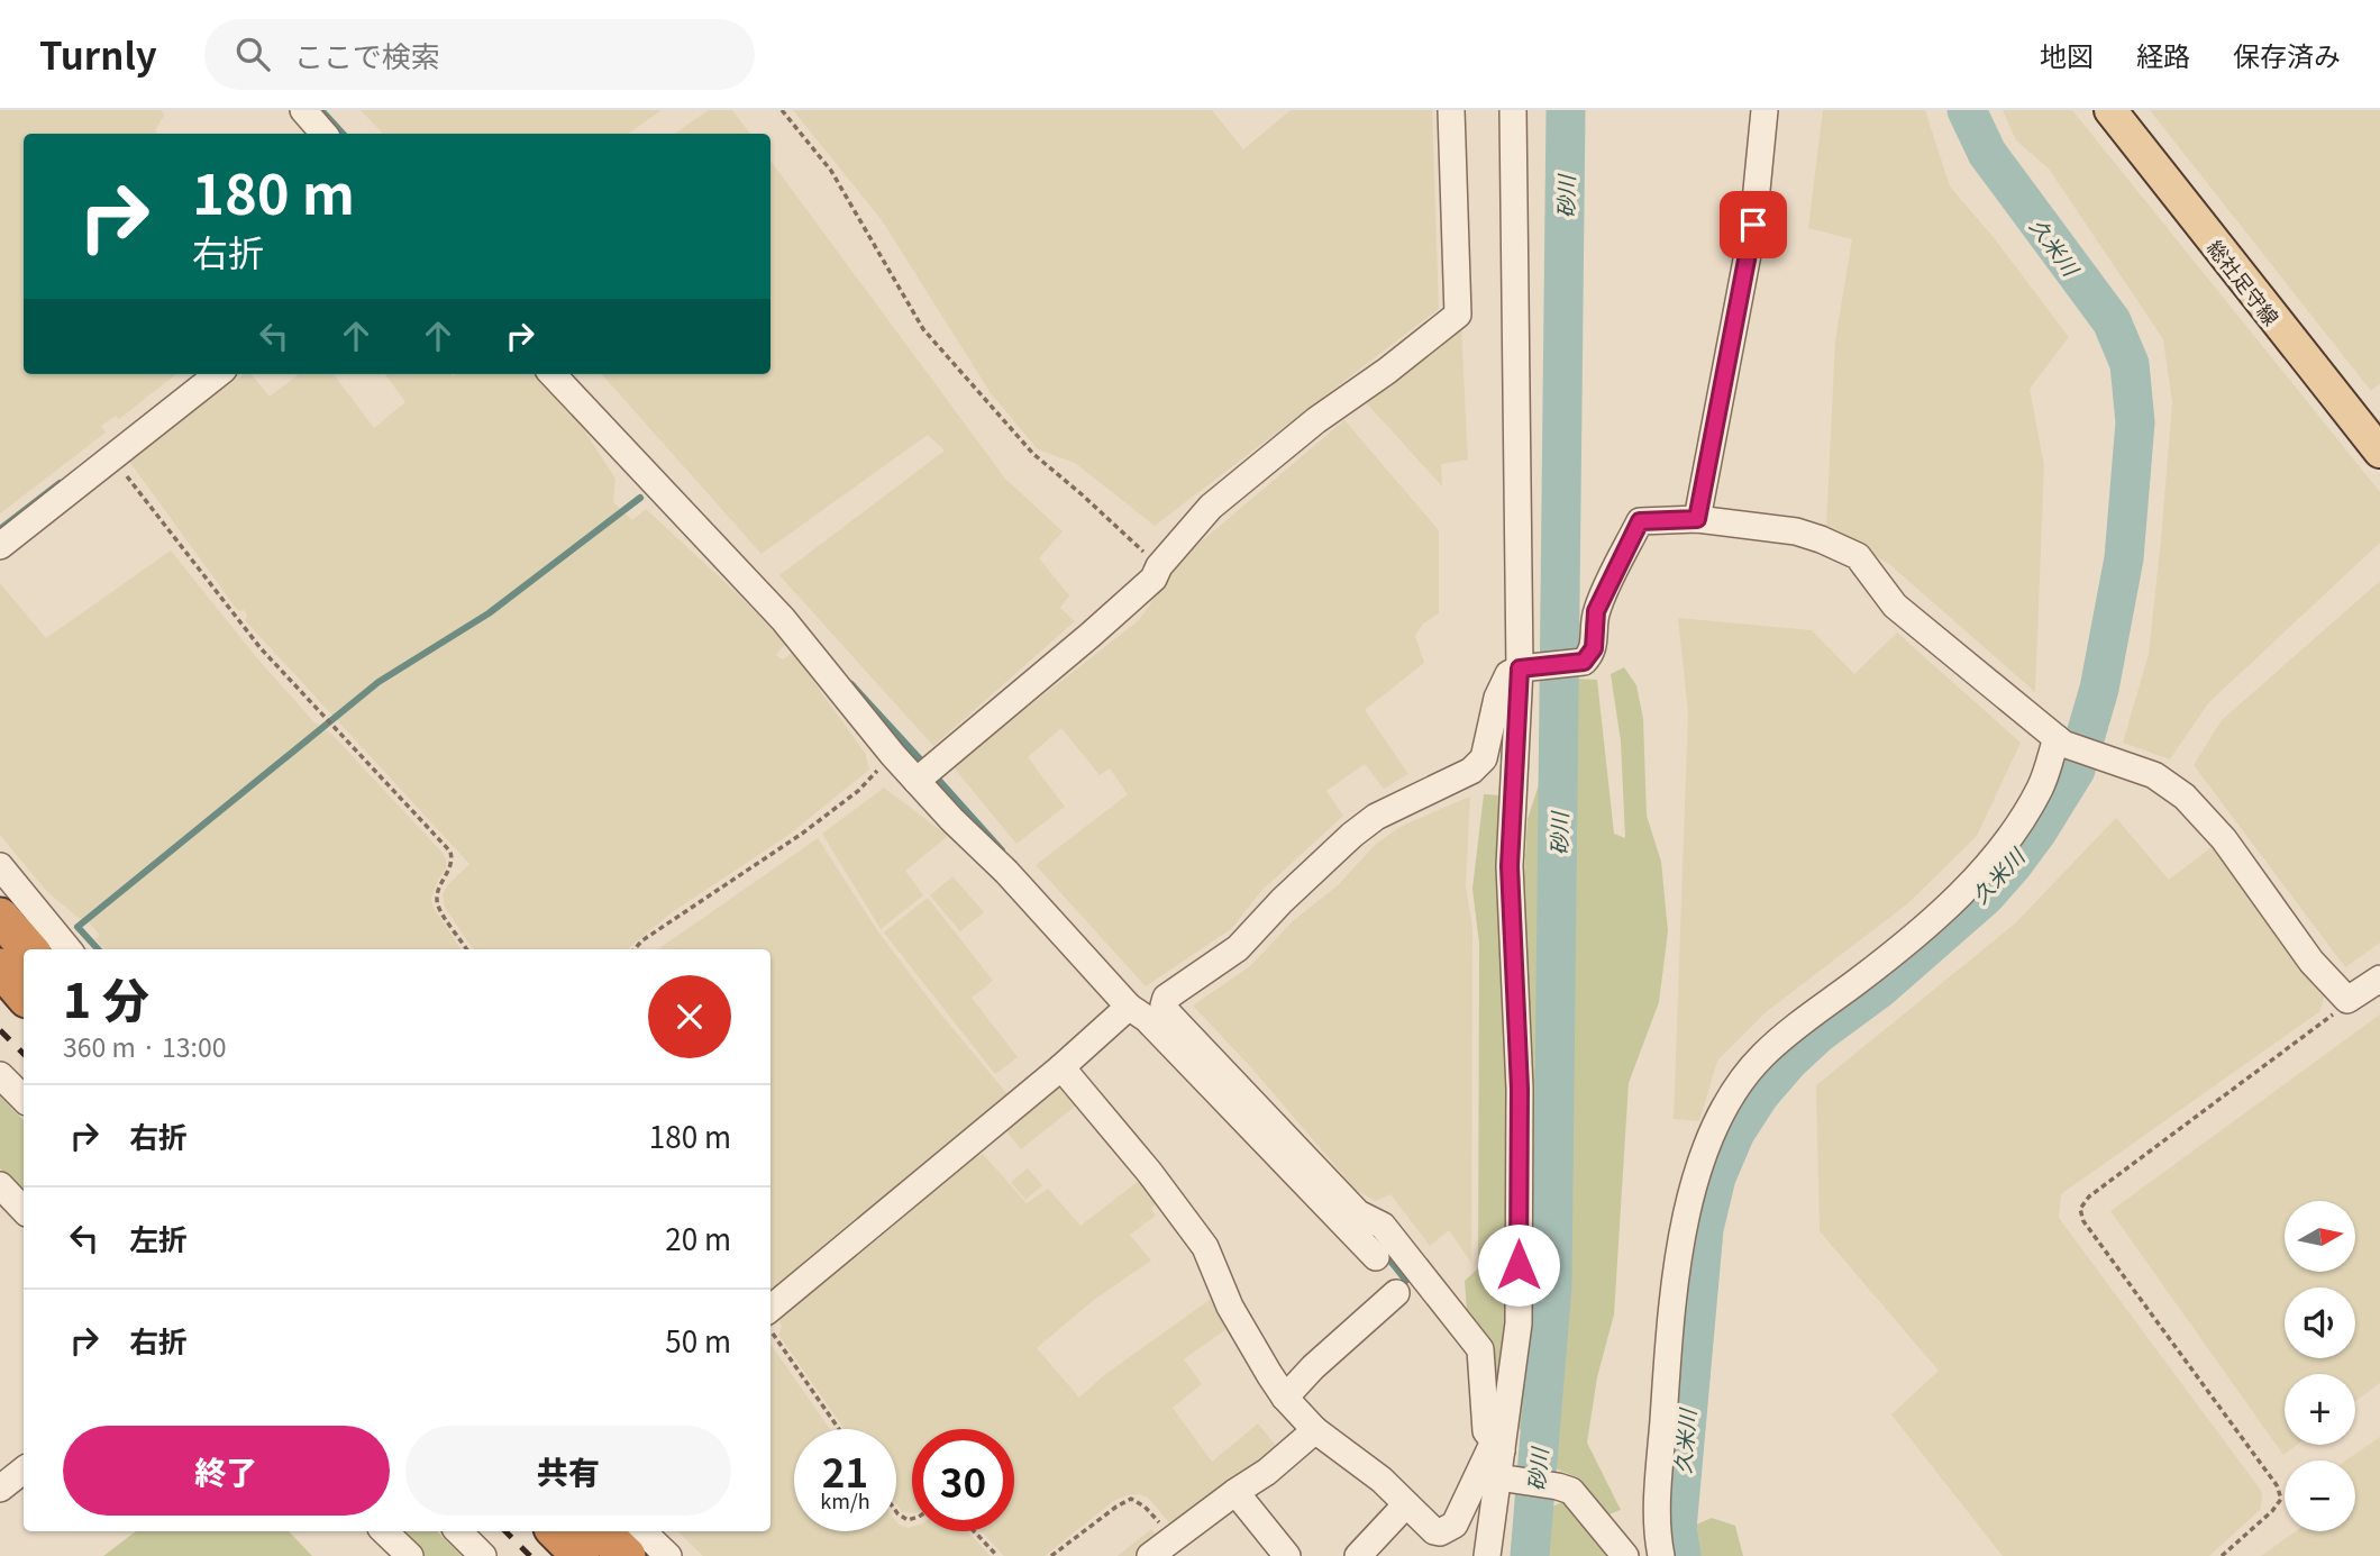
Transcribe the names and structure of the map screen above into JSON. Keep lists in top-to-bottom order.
{
  "streets": {
    "main road": ["総社足守線"]
  },
  "water": ["砂川", "久米川"],
  "north": "right",
  "page": {
    "header": "Turnly",
    "search": "ここで検索",
    "nav": ["地図", "経路", "保存済み"],
    "turn": ["180 m", "右折"],
    "heading": ["1 分", "360 m · 13:00"],
    "list": [
      {
        "name": "右折",
        "value": "180 m"
      },
      {
        "name": "左折",
        "value": "20 m"
      },
      {
        "name": "右折",
        "value": "50 m"
      }
    ],
    "map_buttons": ["+", "−"],
    "buttons": ["終了", "共有"],
    "speed": "21 km/h",
    "limit": "30"
  }
}
